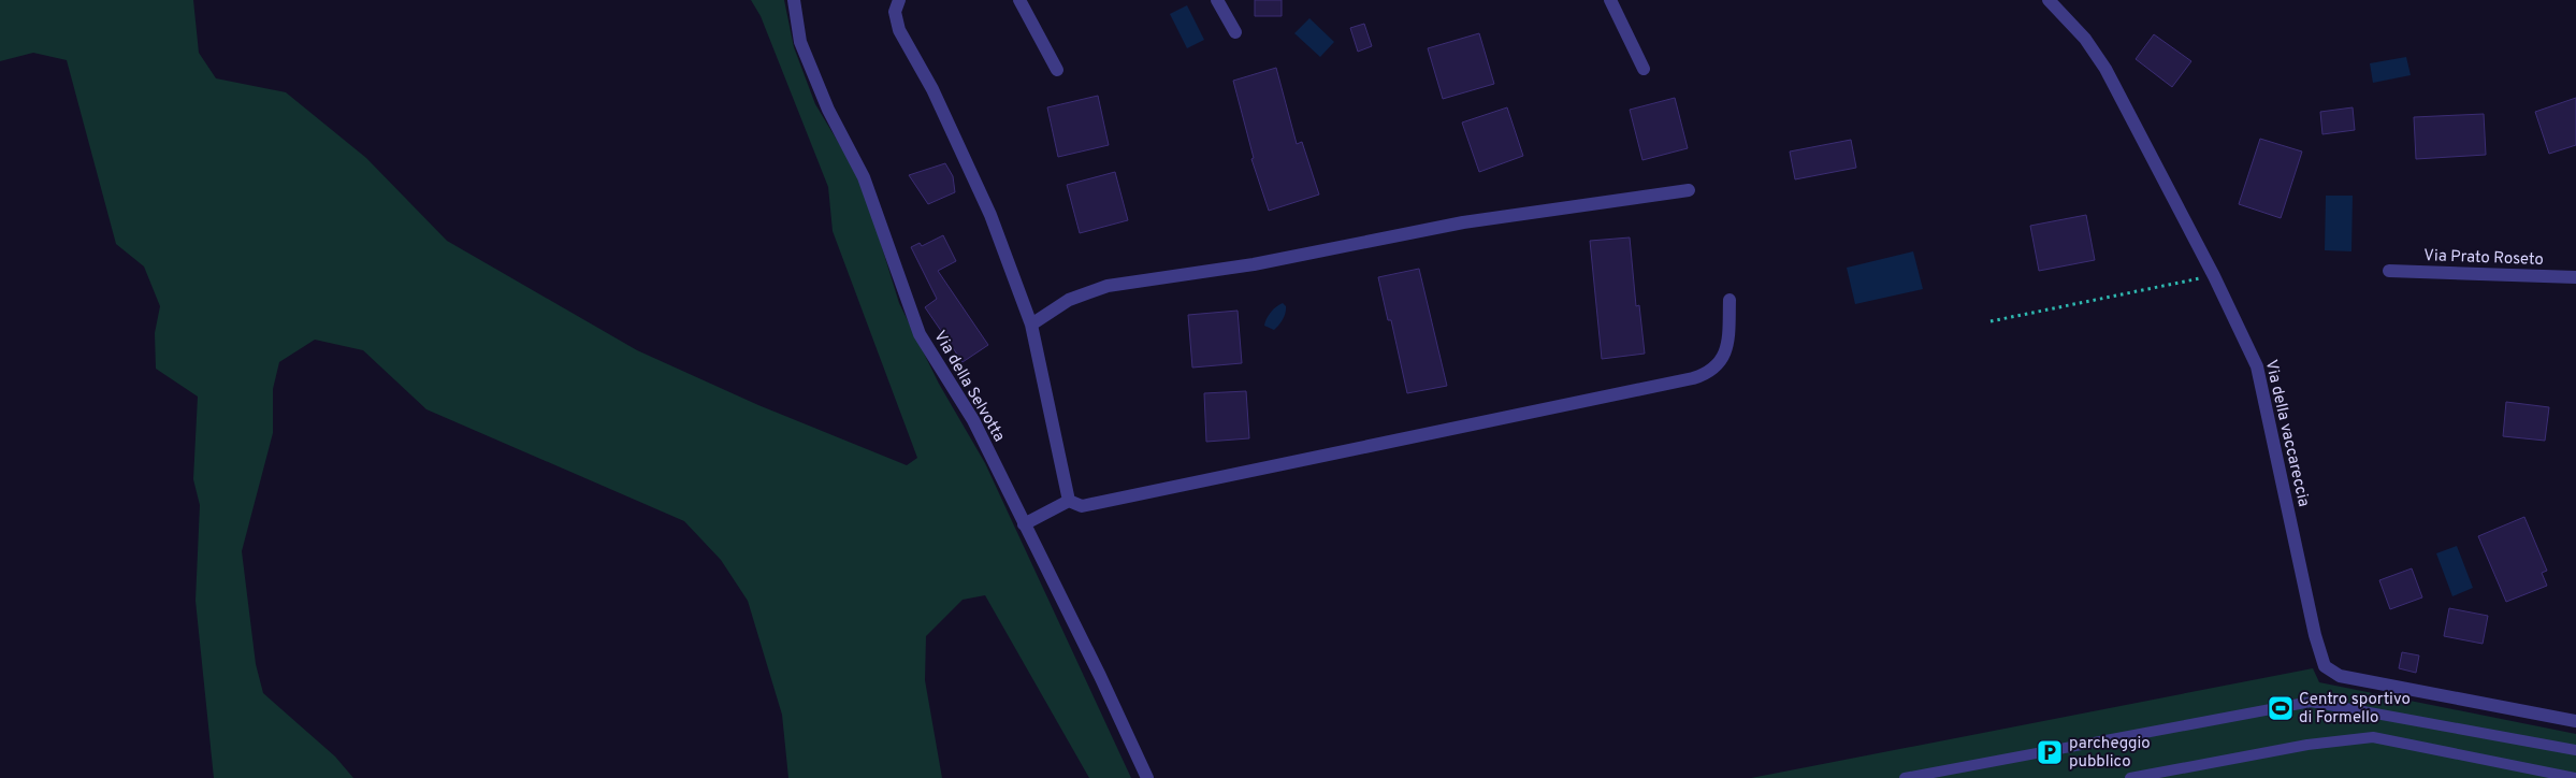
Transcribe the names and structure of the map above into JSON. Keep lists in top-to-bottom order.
{
  "streets": {
    "street": ["Via Prato Roseto", "Via della Selvotta", "Via della vaccareccia"]
  },
  "places": {
    "sports": ["Centro sportivo di Formello"],
    "parking": ["parcheggio pubblico"]
  }
}
